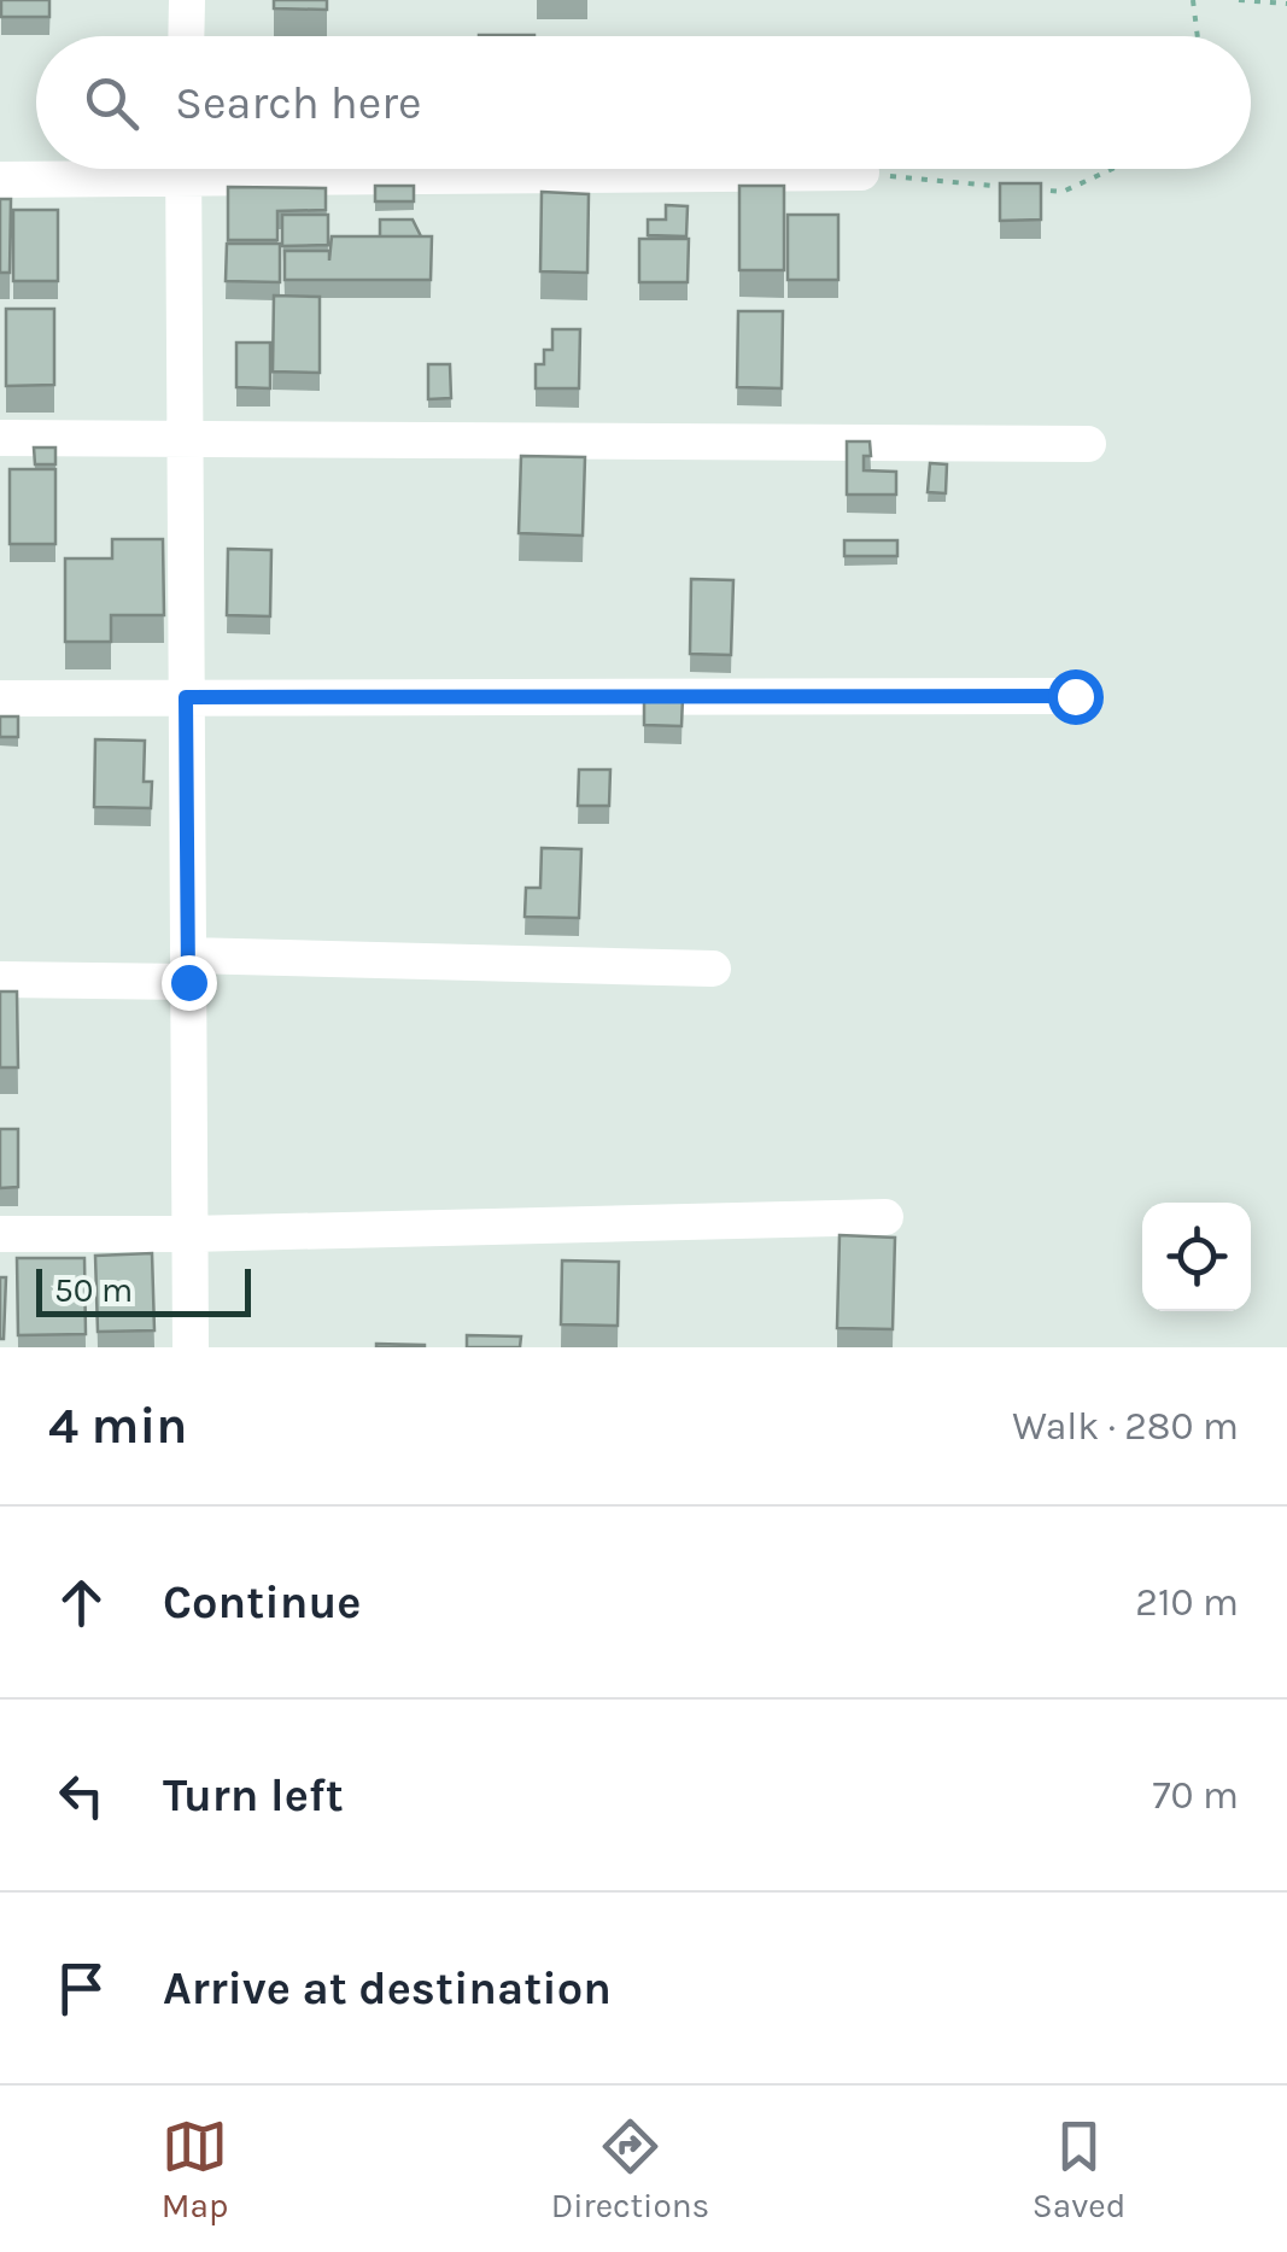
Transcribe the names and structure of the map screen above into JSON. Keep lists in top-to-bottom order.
{
  "scale_bar": "50 m",
  "page": {
    "search": "Search here",
    "scale": "50 m",
    "heading": ["4 min", "Walk · 280 m"],
    "list": [
      ["Continue", "210 m"],
      ["Turn left", "70 m"],
      "Arrive at destination"
    ],
    "nav": ["Map", "Directions", "Saved"]
  }
}
